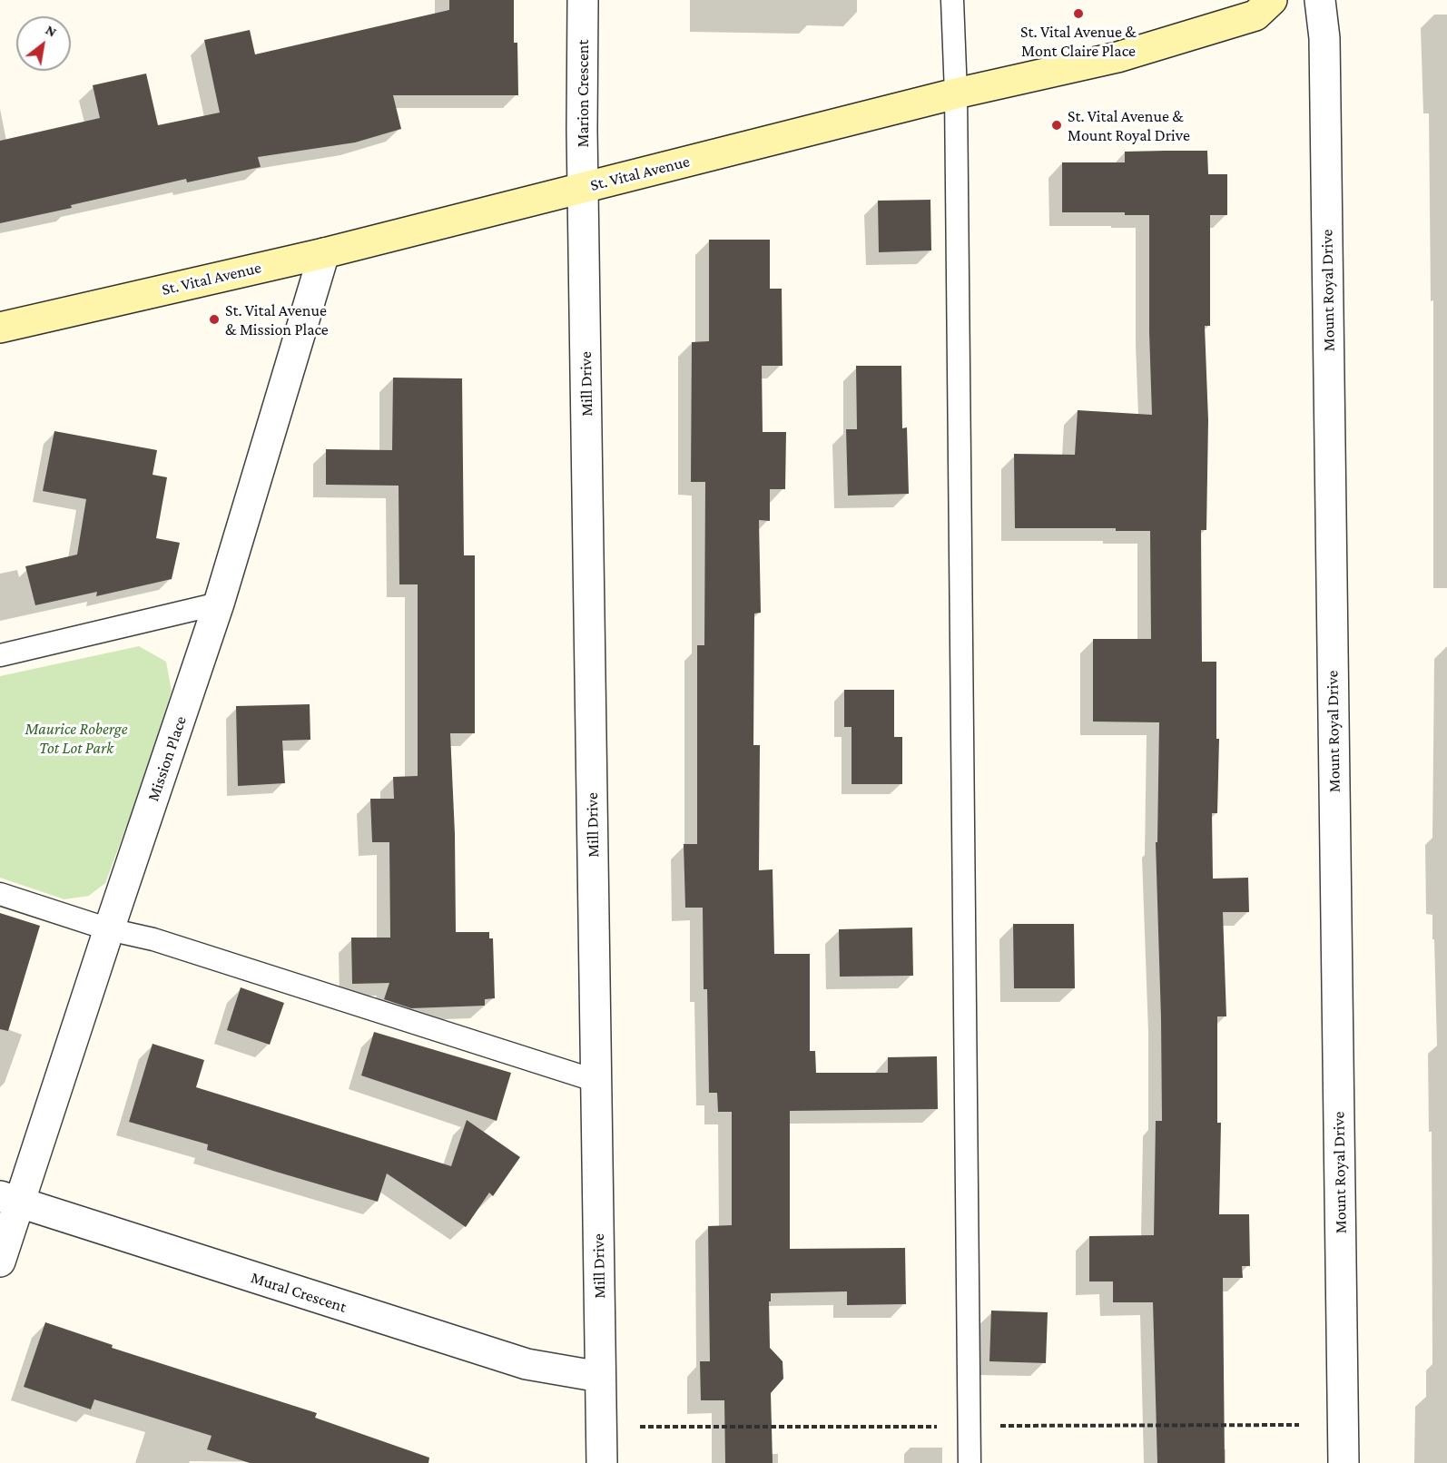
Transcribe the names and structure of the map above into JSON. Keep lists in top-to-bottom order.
{
  "streets": {
    "street": [
      "Marion Crescent",
      "St. Vital Avenue",
      "Mount Royal Drive",
      "Mill Drive",
      "Mission Place",
      "Mural Crescent"
    ]
  },
  "crossings": [
    ["Marion Crescent", "St. Vital Avenue"],
    ["Marion Crescent", "Mill Drive"],
    ["St. Vital Avenue", "Mill Drive"],
    ["St. Vital Avenue", "Mission Place"],
    ["Mill Drive", "Mural Crescent"],
    ["Mission Place", "Mural Crescent"]
  ],
  "parks": ["Maurice Roberge Tot Lot Park"],
  "places": ["St. Vital Avenue & Mont Claire Place", "St. Vital Avenue & Mount Royal Drive", "St. Vital Avenue & Mission Place"],
  "north": "top right"
}
